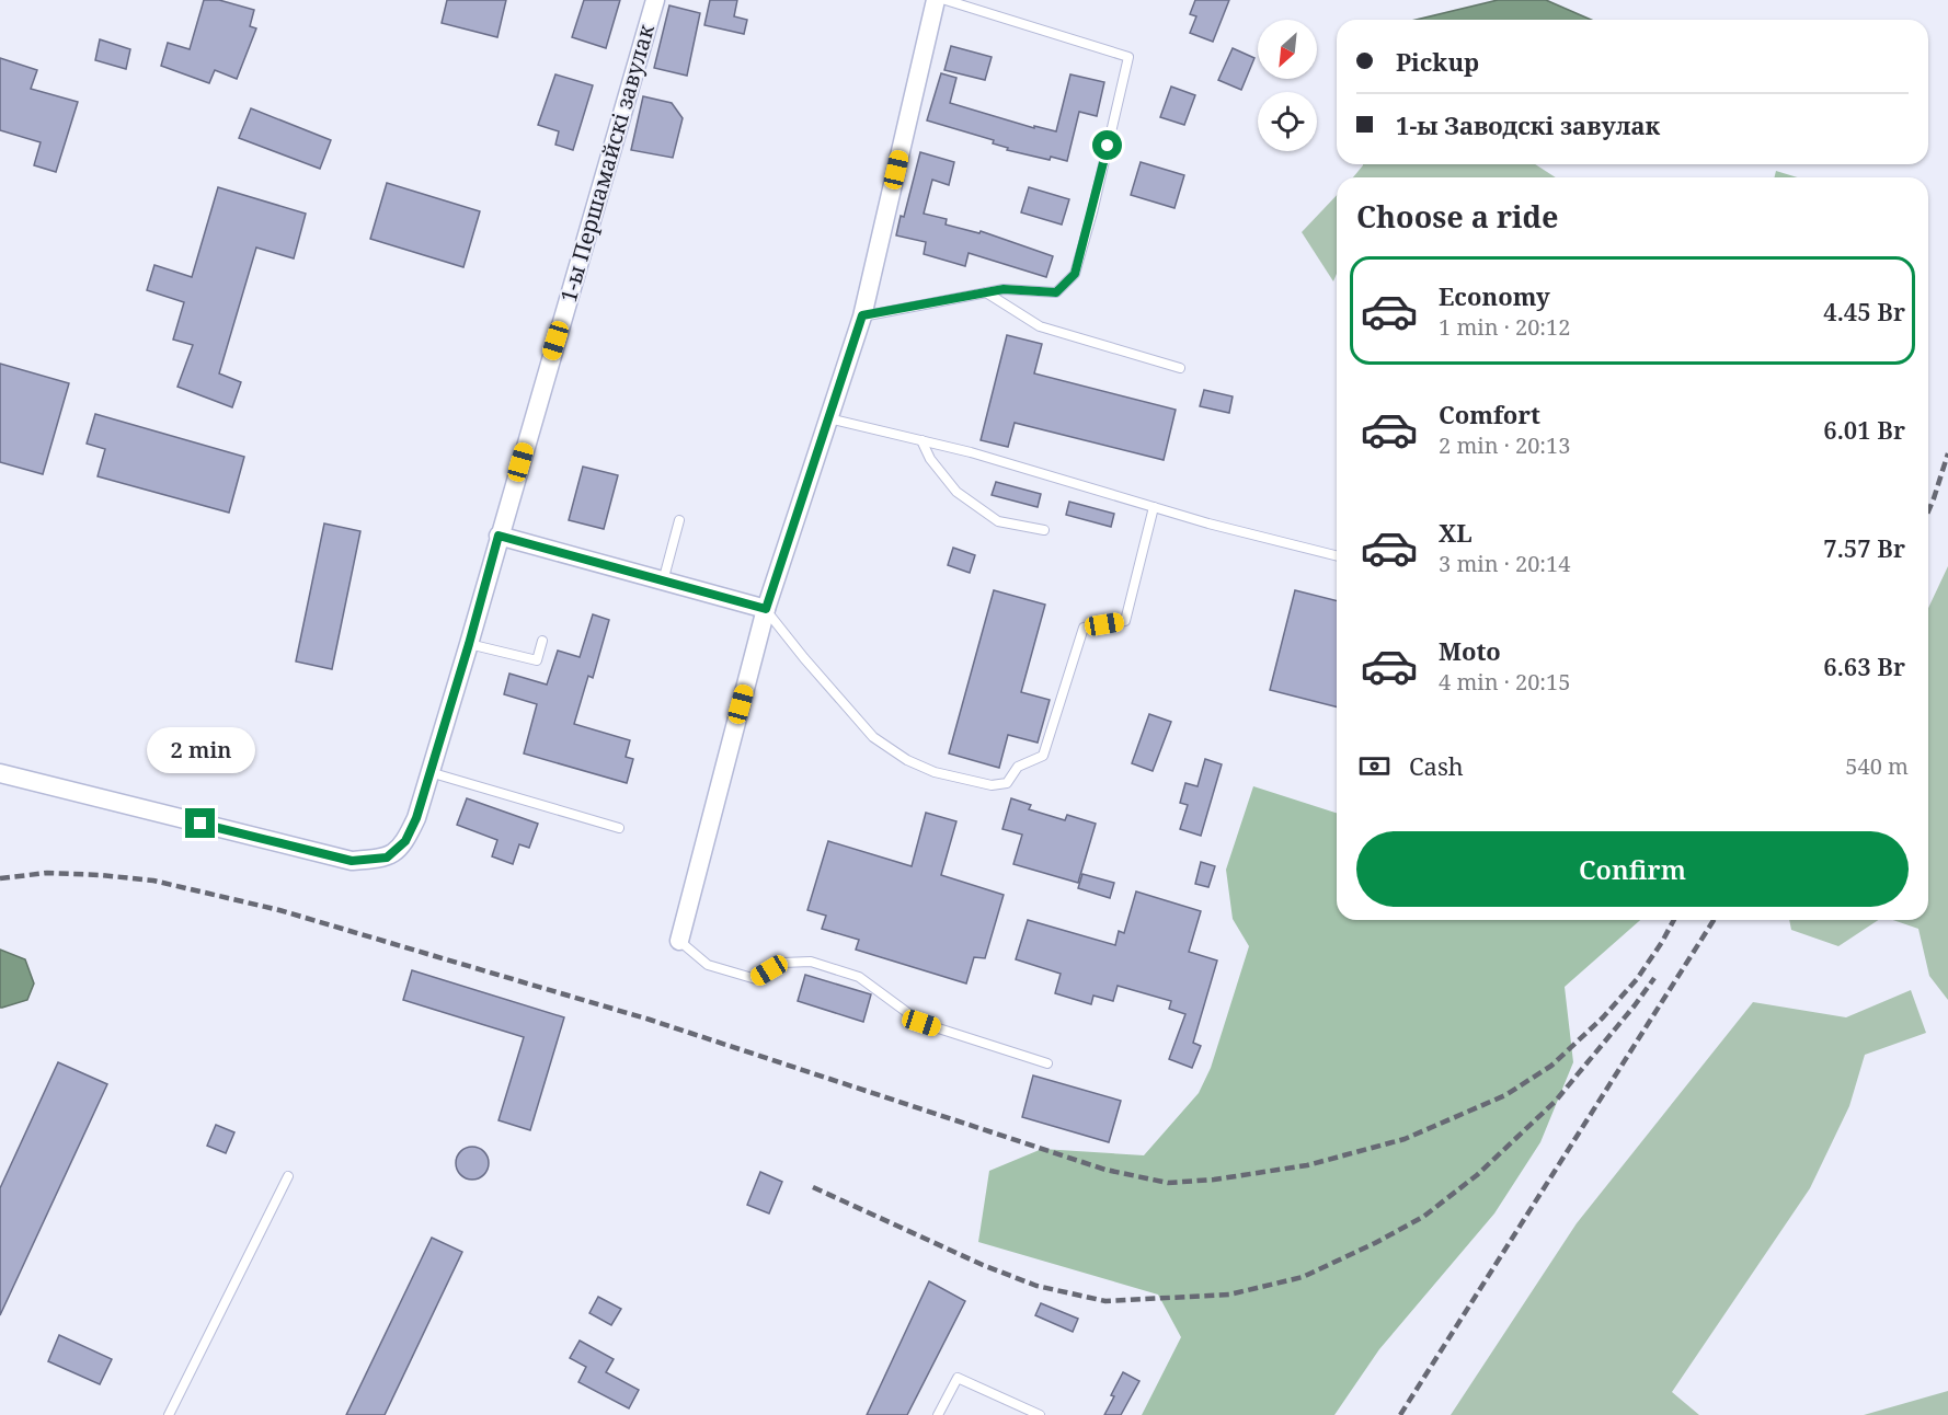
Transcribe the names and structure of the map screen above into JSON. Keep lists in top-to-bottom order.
{
  "streets": {
    "street": ["1-ы Першамайскі завулак"]
  },
  "north": "bottom left",
  "page": {
    "banner": ["Pickup", "1-ы Заводскі завулак"],
    "heading": "Choose a ride",
    "list": [
      {
        "name": "Economy",
        "note": "1 min · 20:12",
        "value": "4.45 Br"
      },
      {
        "name": "Comfort",
        "note": "2 min · 20:13",
        "value": "6.01 Br"
      },
      {
        "name": "XL",
        "note": "3 min · 20:14",
        "value": "7.57 Br"
      },
      {
        "name": "Moto",
        "note": "4 min · 20:15",
        "value": "6.63 Br"
      }
    ],
    "bubble": "2 min",
    "pay": ["Cash", "540 m"],
    "buttons": "Confirm"
  }
}
